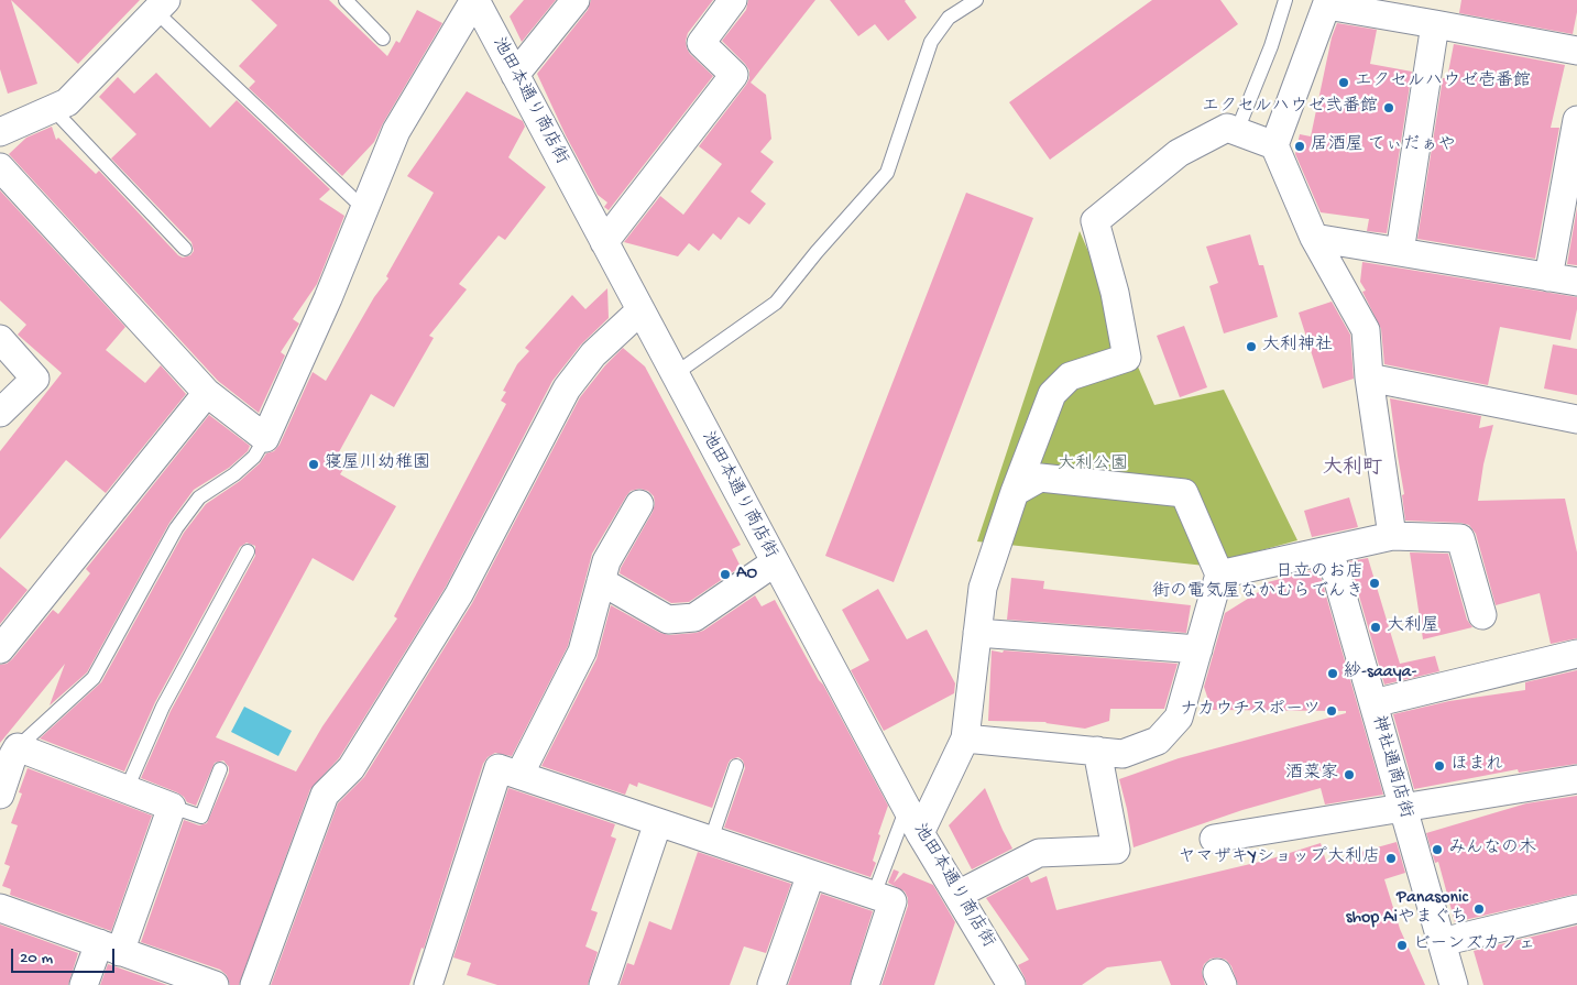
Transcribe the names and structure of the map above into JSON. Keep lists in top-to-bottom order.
{
  "streets": {
    "street": ["池田本通り商店街", "神社通商店街"]
  },
  "districts": ["大利町"],
  "parks": ["大利公園"],
  "places": [
    "エクセルハウゼ壱番館",
    "エクセルハウゼ弐番館",
    "居酒屋 てぃだぁや",
    "大利神社",
    "寝屋川幼稚園",
    "AO",
    "日立のお店 街の電気屋なかむらでんき",
    "大利屋",
    "紗-saaya-",
    "ナカウチスポーツ",
    "ほまれ",
    "酒菜家",
    "みんなの木",
    "ヤマザキYショップ大利店",
    "Panasonic shop Aiやまぐち",
    "ビーンズカフェ"
  ],
  "scale_bar": "20 m"
}
